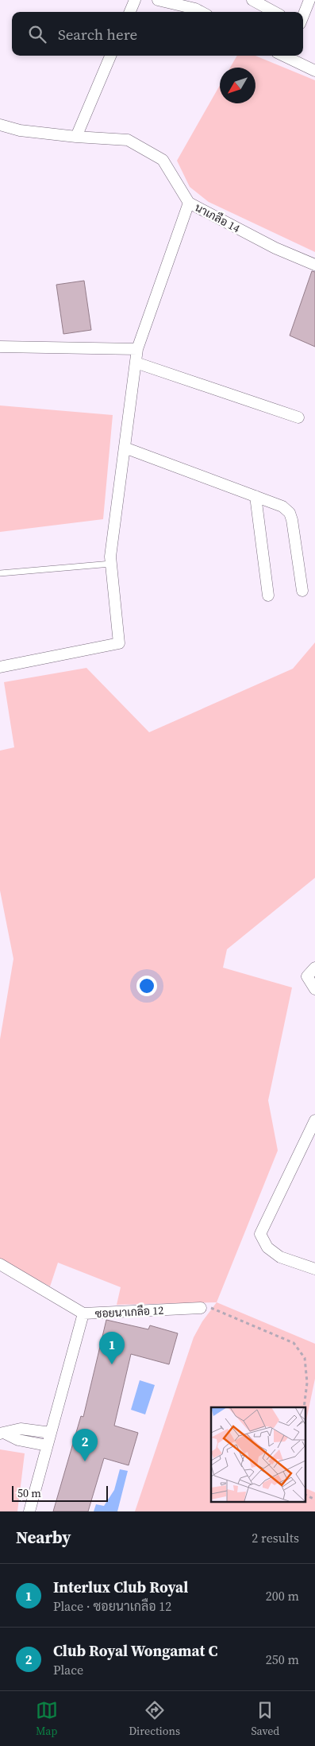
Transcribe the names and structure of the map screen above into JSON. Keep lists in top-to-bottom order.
{
  "streets": {
    "street": ["นาเกลือ 14", "ซอยนาเกลือ 12"]
  },
  "scale_bar": "50 m",
  "north": "bottom left",
  "page": {
    "search": "Search here",
    "pins": ["1", "2"],
    "scale": "50 m",
    "heading": ["Nearby", "2 results"],
    "list": [
      {
        "mark": "1",
        "name": "Interlux Club Royal",
        "note": "Place · ซอยนาเกลือ 12",
        "value": "200 m"
      },
      {
        "mark": "2",
        "name": "Club Royal Wongamat C",
        "note": "Place",
        "value": "250 m"
      }
    ],
    "nav": ["Map", "Directions", "Saved"]
  }
}
